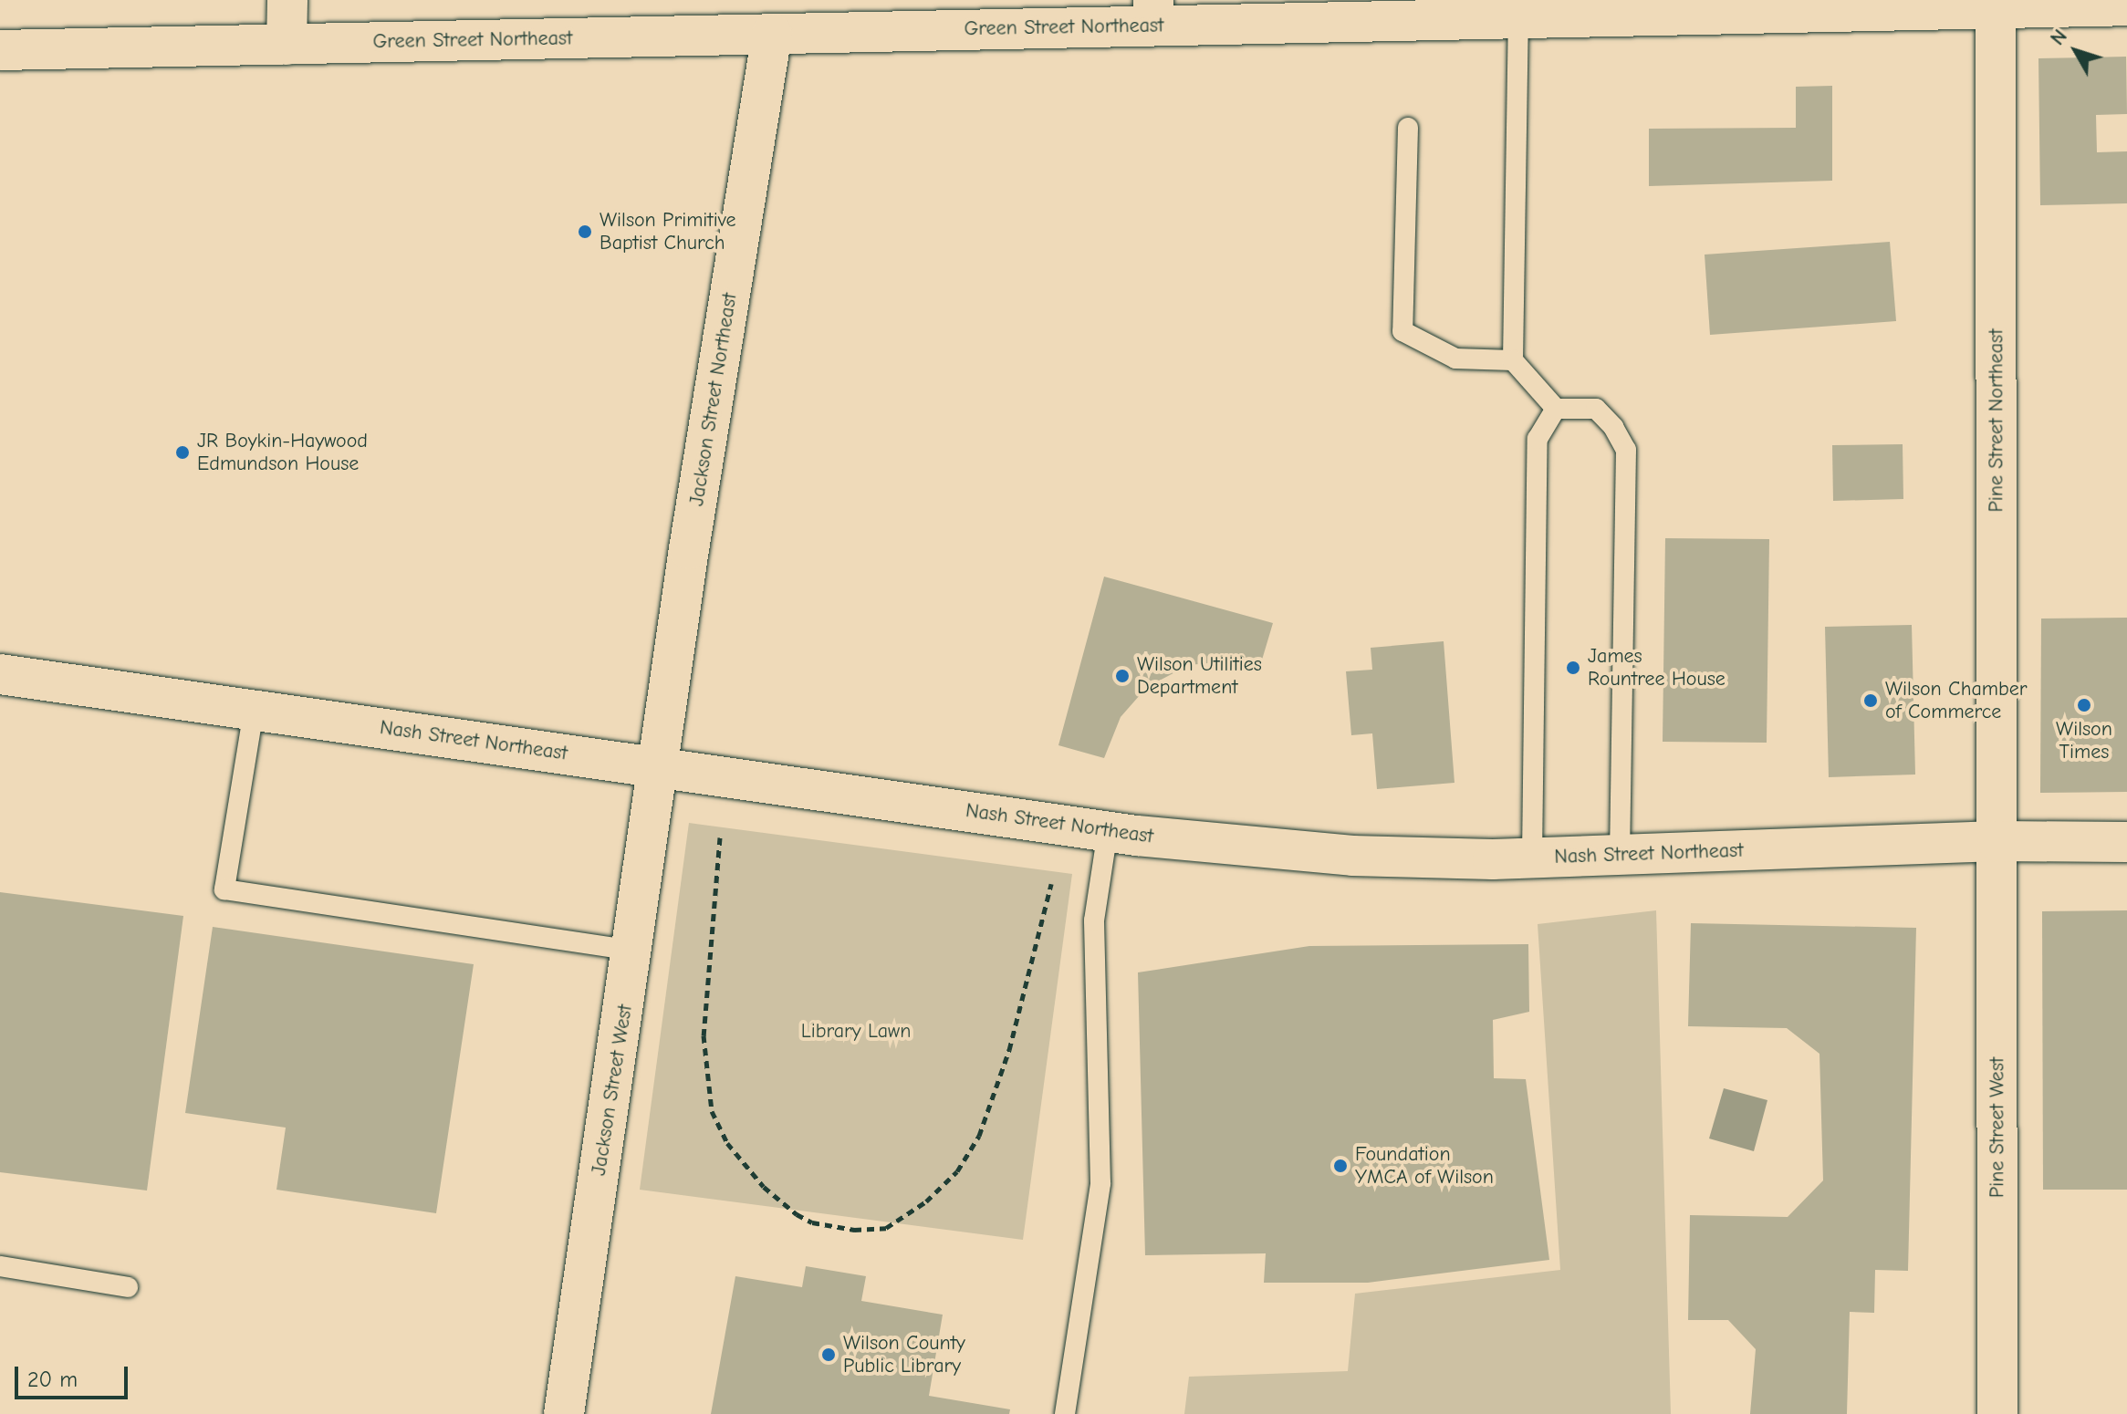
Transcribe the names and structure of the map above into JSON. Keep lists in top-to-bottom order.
{
  "streets": {
    "street": [
      "Green Street Northeast",
      "Jackson Street Northeast",
      "Pine Street Northeast",
      "Nash Street Northeast",
      "Jackson Street West",
      "Pine Street West"
    ]
  },
  "crossings": [
    ["Green Street Northeast", "Jackson Street Northeast"],
    ["Green Street Northeast", "Pine Street Northeast"],
    ["Jackson Street Northeast", "Nash Street Northeast"],
    ["Jackson Street Northeast", "Jackson Street West"],
    ["Pine Street Northeast", "Nash Street Northeast"],
    ["Pine Street Northeast", "Pine Street West"],
    ["Nash Street Northeast", "Jackson Street West"],
    ["Nash Street Northeast", "Pine Street West"]
  ],
  "parks": ["Library Lawn"],
  "places": [
    "Wilson Primitive Baptist Church",
    "JR Boykin-Haywood Edmundson House",
    "James Rountree House",
    "Wilson Utilities Department",
    "Wilson Chamber of Commerce",
    "Wilson Times",
    "Foundation YMCA of Wilson",
    "Wilson County Public Library"
  ],
  "scale_bar": "20 m",
  "north": "top left"
}
